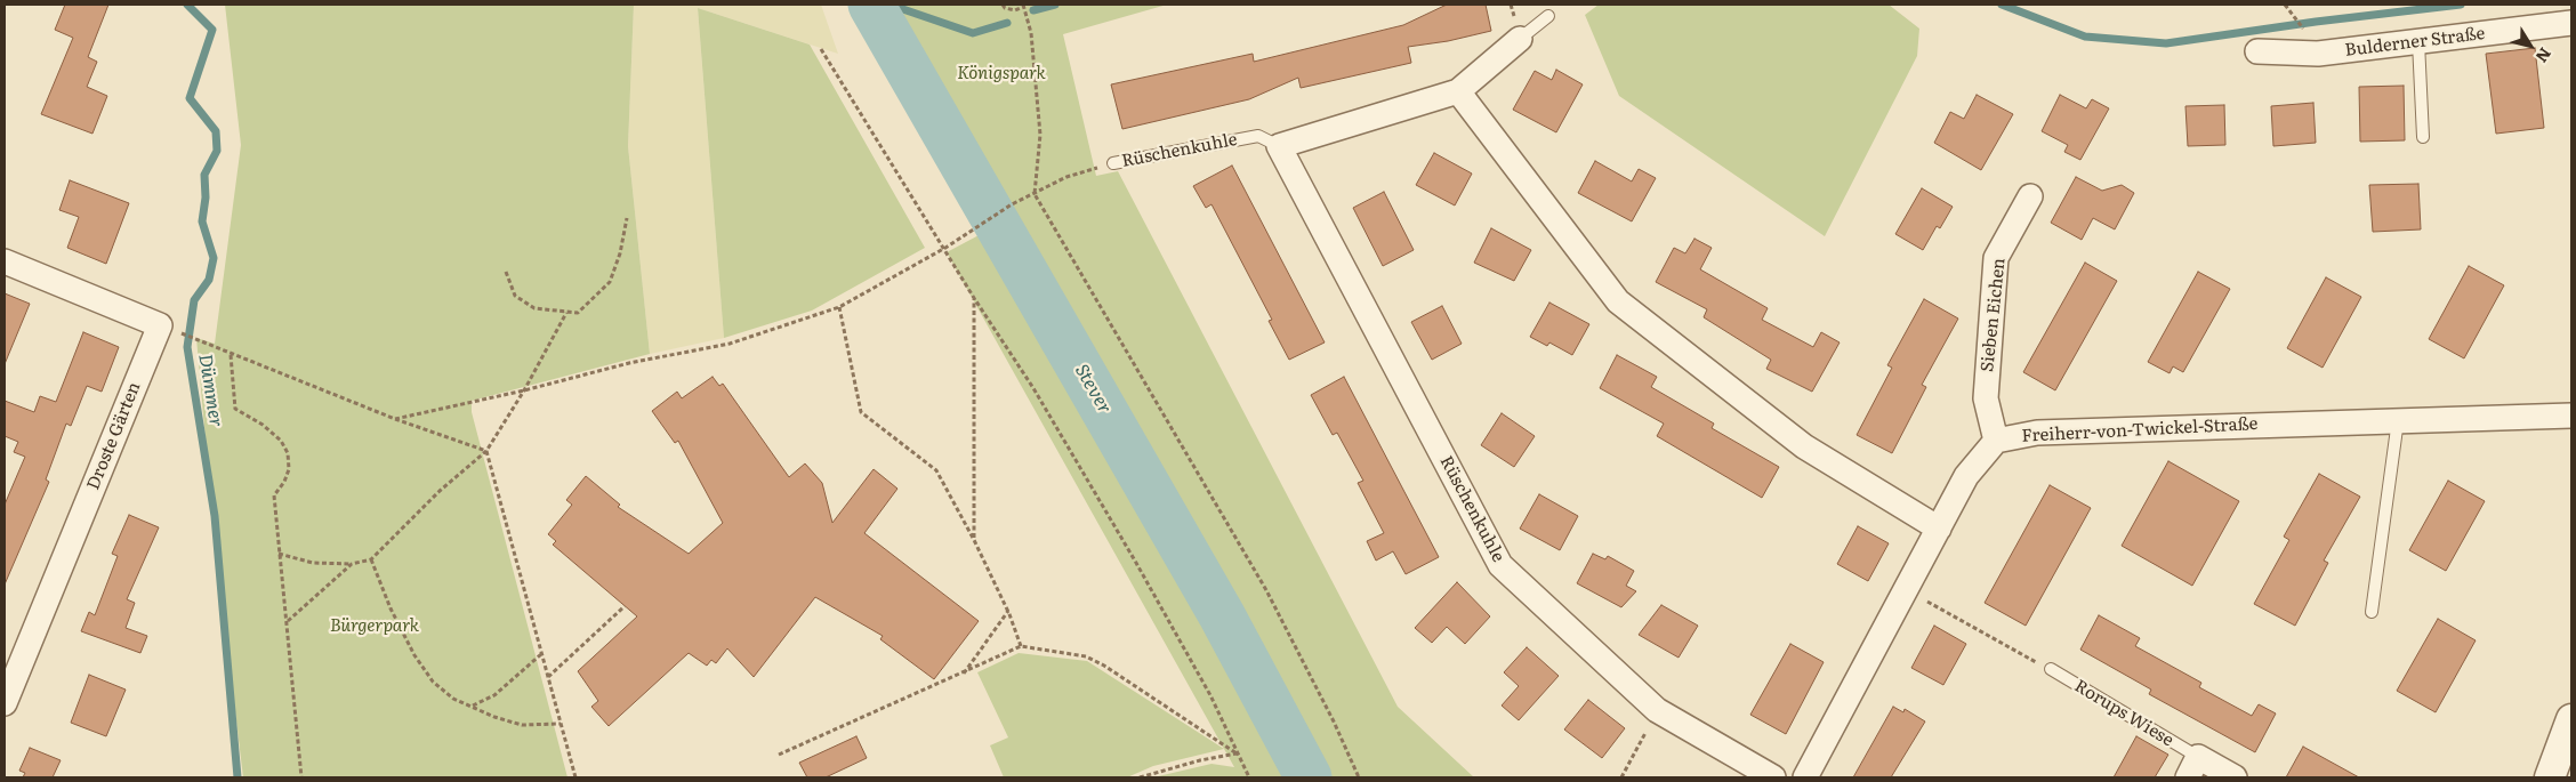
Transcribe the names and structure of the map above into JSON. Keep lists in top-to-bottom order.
{
  "streets": {
    "street": [
      "Bulderner Straße",
      "Rüschenkuhle",
      "Sieben Eichen",
      "Freiherr-von-Twickel-Straße",
      "Droste Gärten",
      "Rorups Wiese"
    ]
  },
  "crossings": [
    ["Sieben Eichen", "Freiherr-von-Twickel-Straße"]
  ],
  "water": ["Stever", "Dümmer"],
  "parks": ["Königspark", "Bürgerpark"],
  "north": "bottom right"
}
